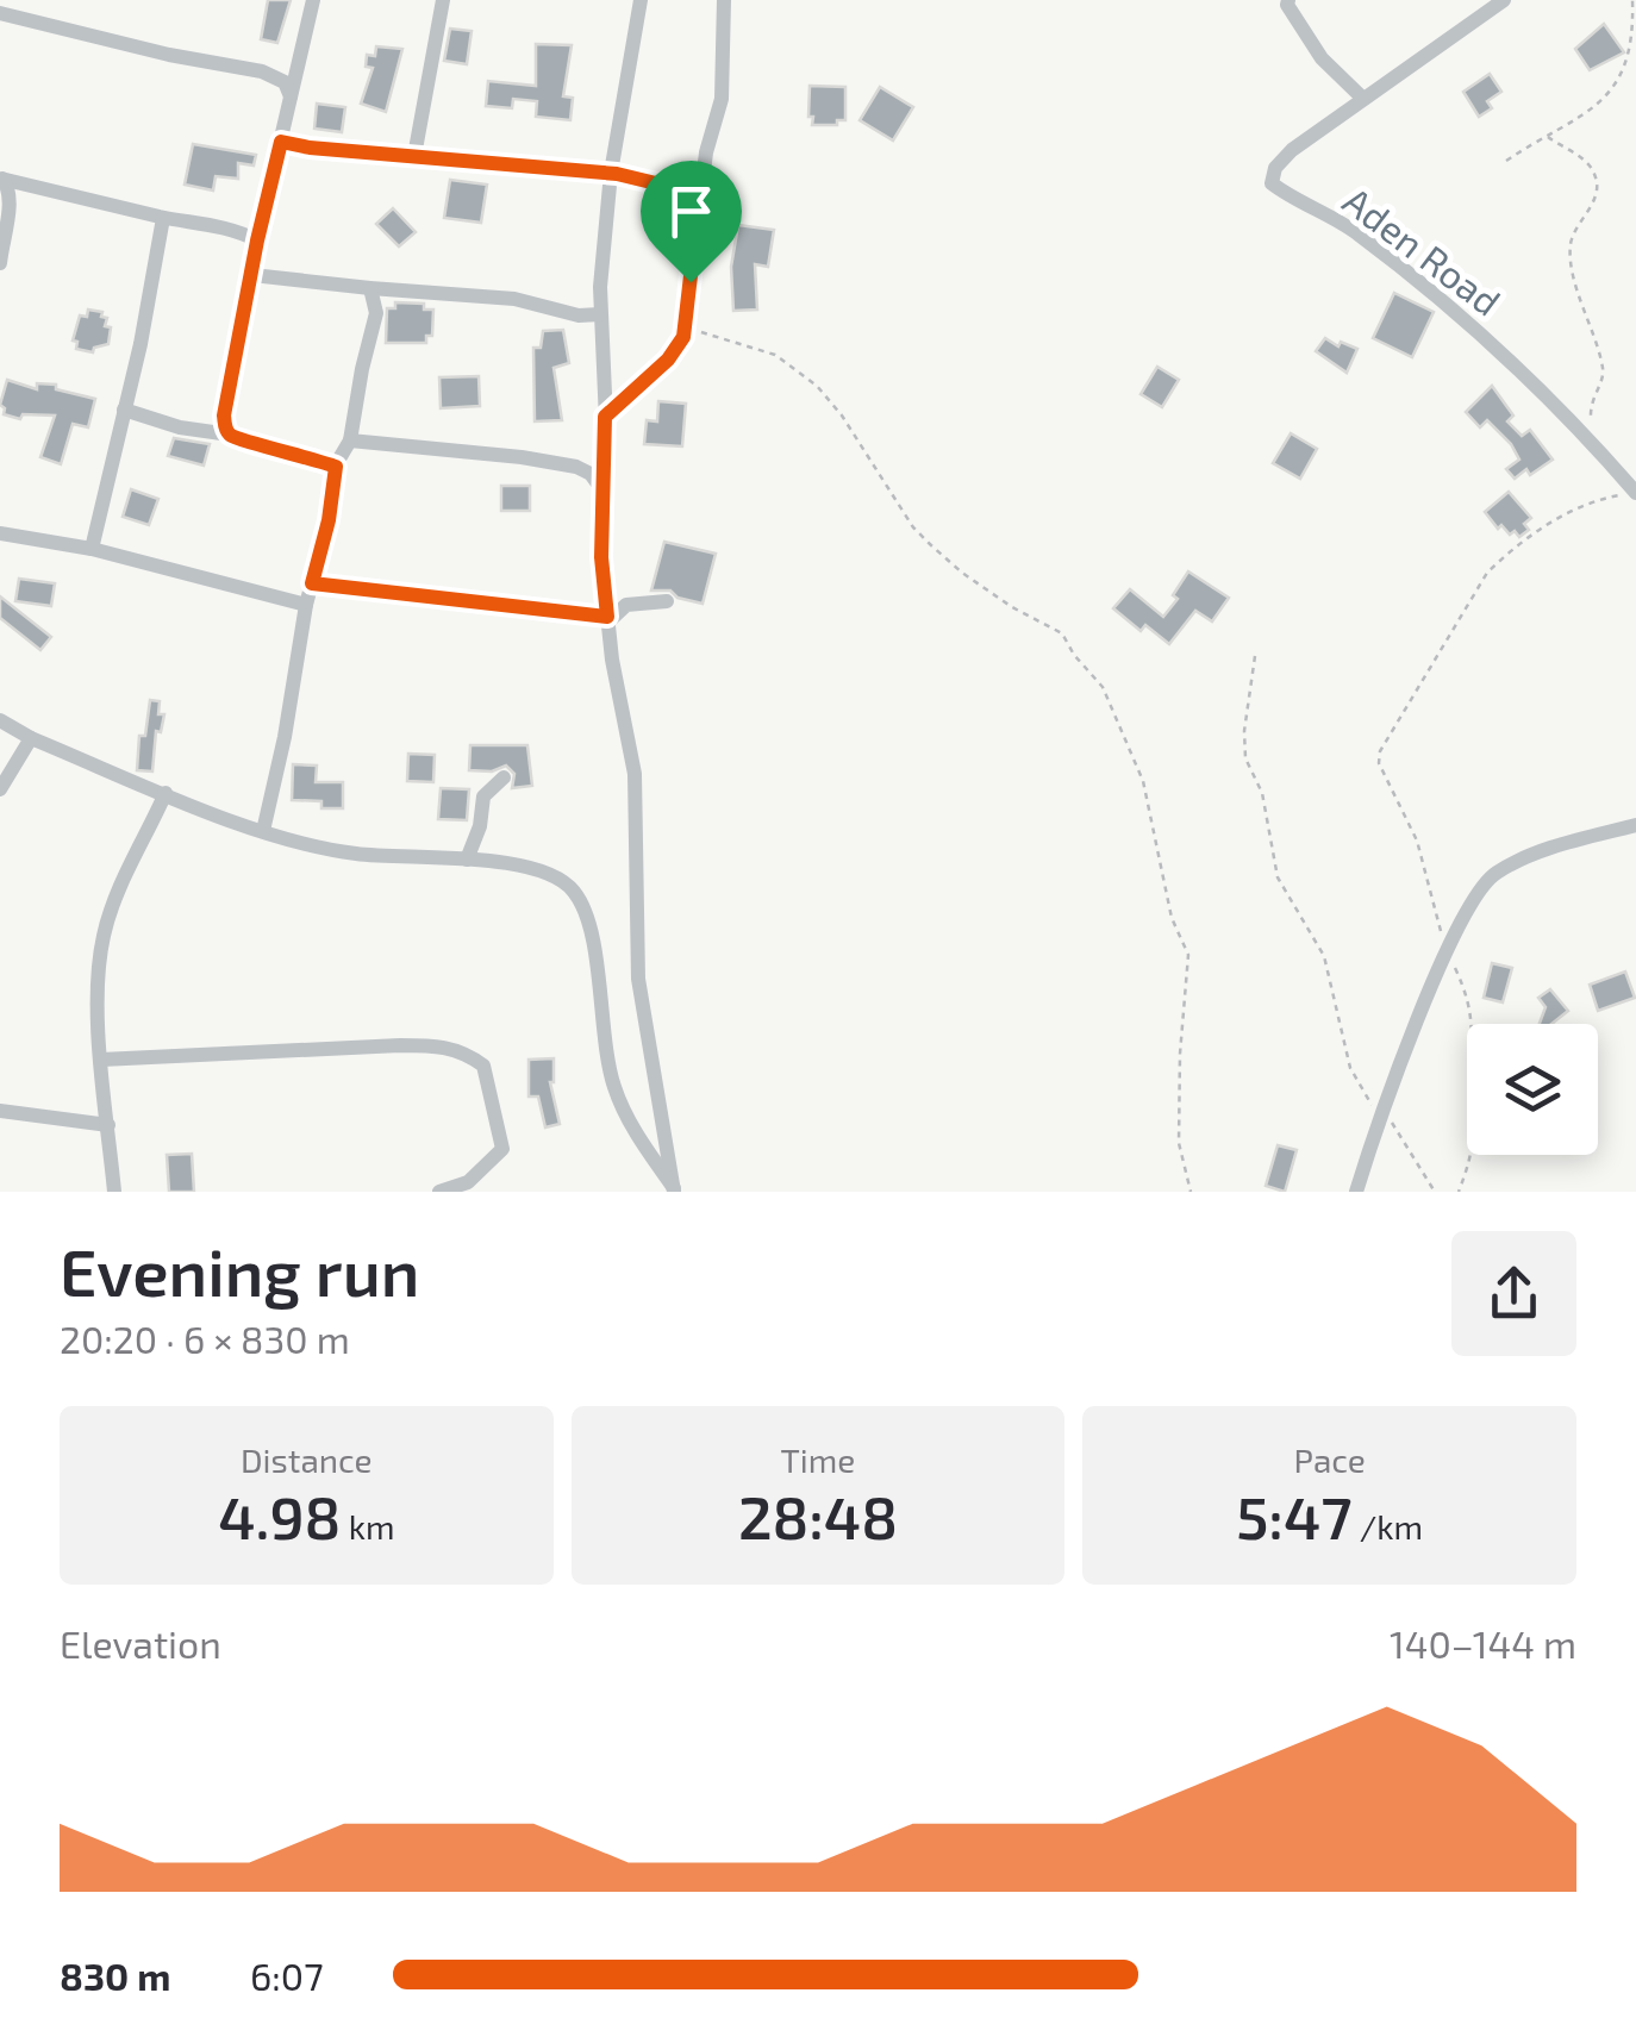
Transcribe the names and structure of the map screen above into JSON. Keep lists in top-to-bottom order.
{
  "streets": {
    "street": ["Aden Road"]
  },
  "page": {
    "heading": ["Evening run", "20:20 · 6 × 830 m"],
    "stats": [
      ["Distance", "4.98 km"],
      ["Time", "28:48"],
      ["Pace", "5:47 /km"]
    ],
    "chart": ["Elevation", "140–144 m"],
    "list": [
      {
        "name": "830 m",
        "note": "6:07"
      }
    ]
  }
}
